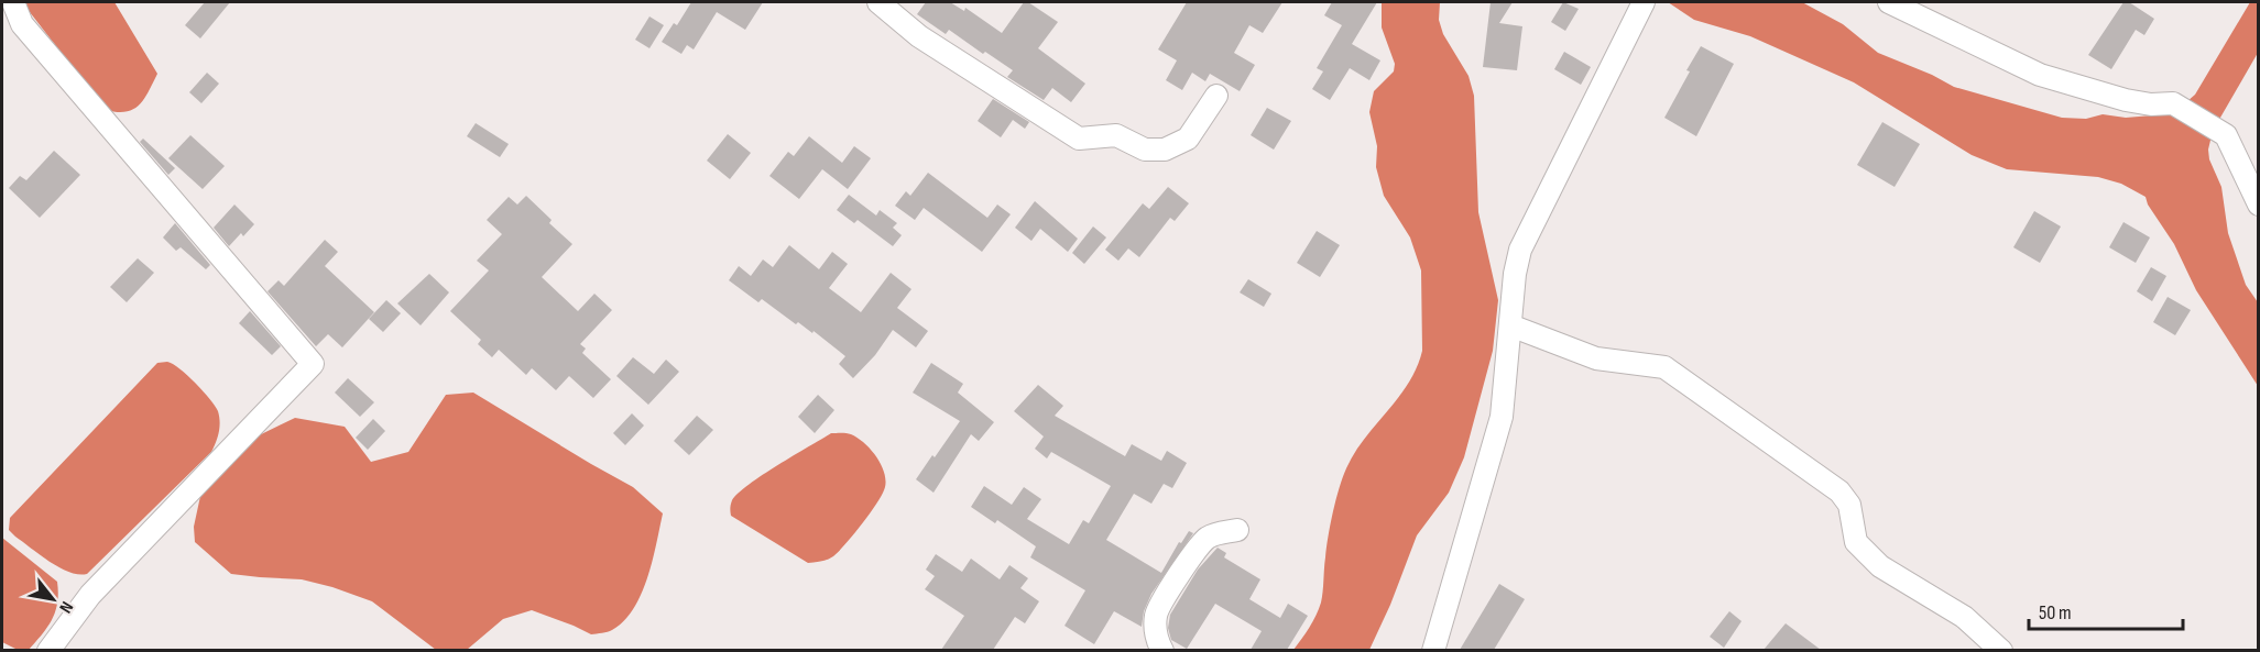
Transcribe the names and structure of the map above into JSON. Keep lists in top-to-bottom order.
{
  "scale_bar": "50 m",
  "north": "bottom right"
}
